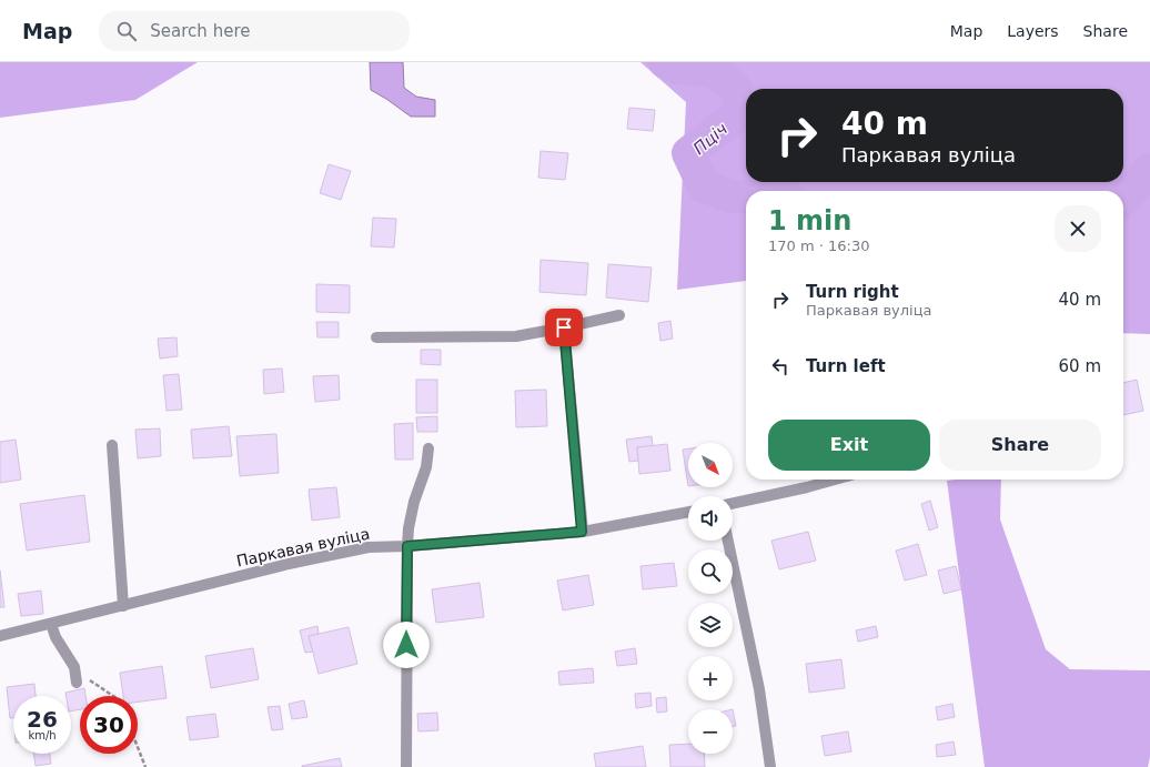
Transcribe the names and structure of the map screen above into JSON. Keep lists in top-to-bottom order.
{
  "streets": {
    "street": ["Паркавая вуліца"]
  },
  "water": ["Пціч"],
  "north": "bottom right",
  "page": {
    "header": "Map",
    "search": "Search here",
    "nav": ["Map", "Layers", "Share"],
    "turn": ["40 m", "Паркавая вуліца"],
    "heading": ["1 min", "170 m · 16:30"],
    "list": [
      {
        "name": "Turn right",
        "note": "Паркавая вуліца",
        "value": "40 m"
      },
      {
        "name": "Turn left",
        "value": "60 m"
      }
    ],
    "buttons": ["Exit", "Share"],
    "map_buttons": ["+", "−"],
    "speed": "26 km/h",
    "limit": "30"
  }
}
